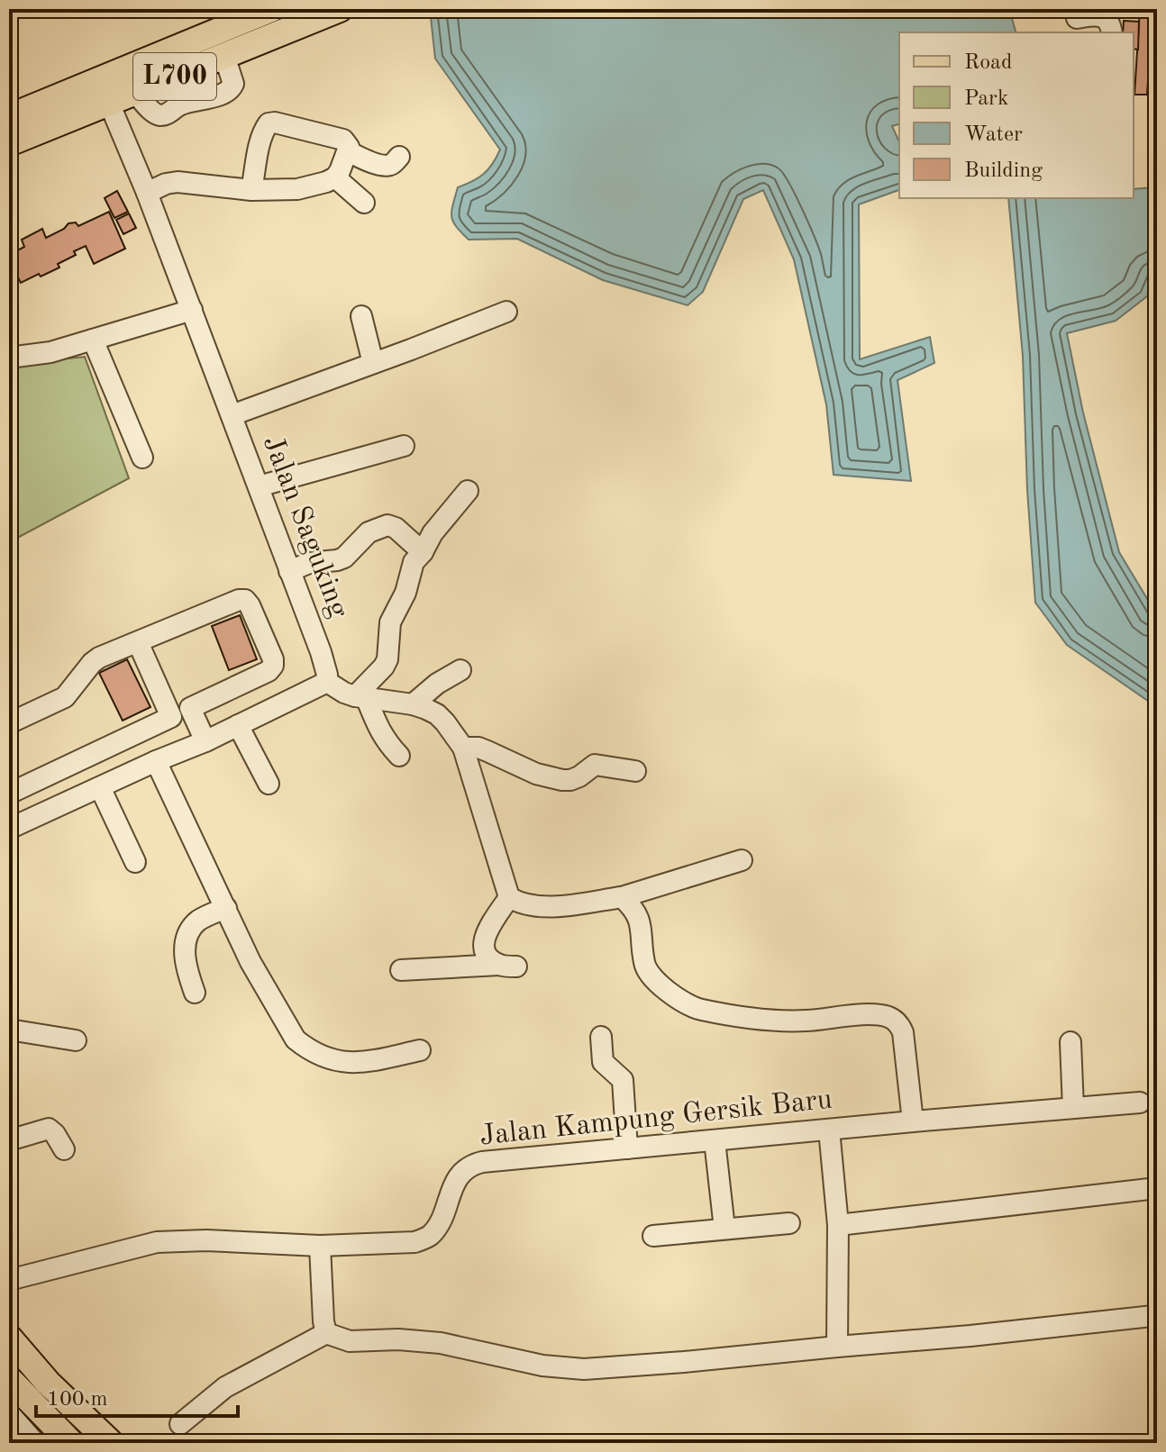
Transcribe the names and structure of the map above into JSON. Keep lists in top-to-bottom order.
{
  "streets": {
    "main road": ["L700"],
    "street": ["Jalan Saguking", "Jalan Kampung Gersik Baru"]
  },
  "crossings": [
    ["L700", "Jalan Saguking"]
  ],
  "legend": [
    "Road",
    "Park",
    "Water",
    "Building"
  ],
  "scale_bar": "100 m"
}
